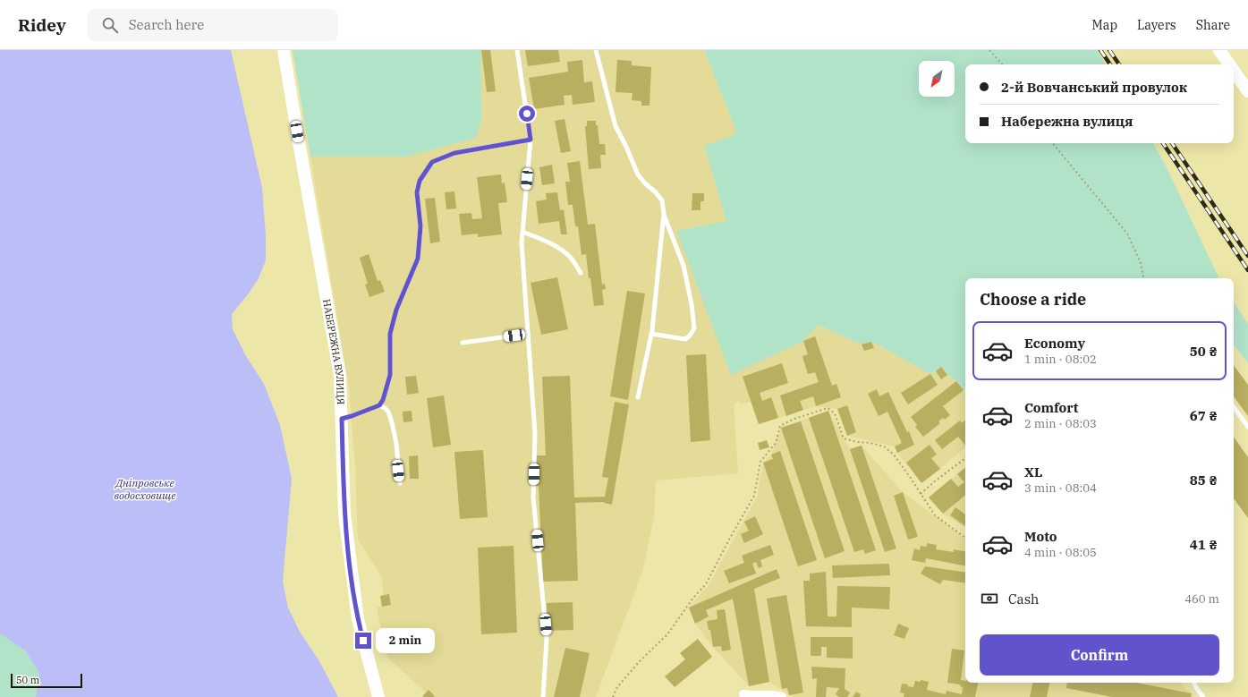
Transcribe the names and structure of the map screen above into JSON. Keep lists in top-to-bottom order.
{
  "streets": {
    "street": ["НАБЕРЕЖНА ВУЛИЦЯ"]
  },
  "water": ["Дніпровське водосховище"],
  "scale_bar": "50 m",
  "north": "bottom left",
  "page": {
    "header": "Ridey",
    "search": "Search here",
    "nav": ["Map", "Layers", "Share"],
    "banner": ["2-й Вовчанський провулок", "Набережна вулиця"],
    "heading": "Choose a ride",
    "list": [
      {
        "name": "Economy",
        "note": "1 min · 08:02",
        "value": "50 ₴"
      },
      {
        "name": "Comfort",
        "note": "2 min · 08:03",
        "value": "67 ₴"
      },
      {
        "name": "XL",
        "note": "3 min · 08:04",
        "value": "85 ₴"
      },
      {
        "name": "Moto",
        "note": "4 min · 08:05",
        "value": "41 ₴"
      }
    ],
    "pay": ["Cash", "460 m"],
    "buttons": "Confirm",
    "bubble": "2 min",
    "scale": "50 m"
  }
}
